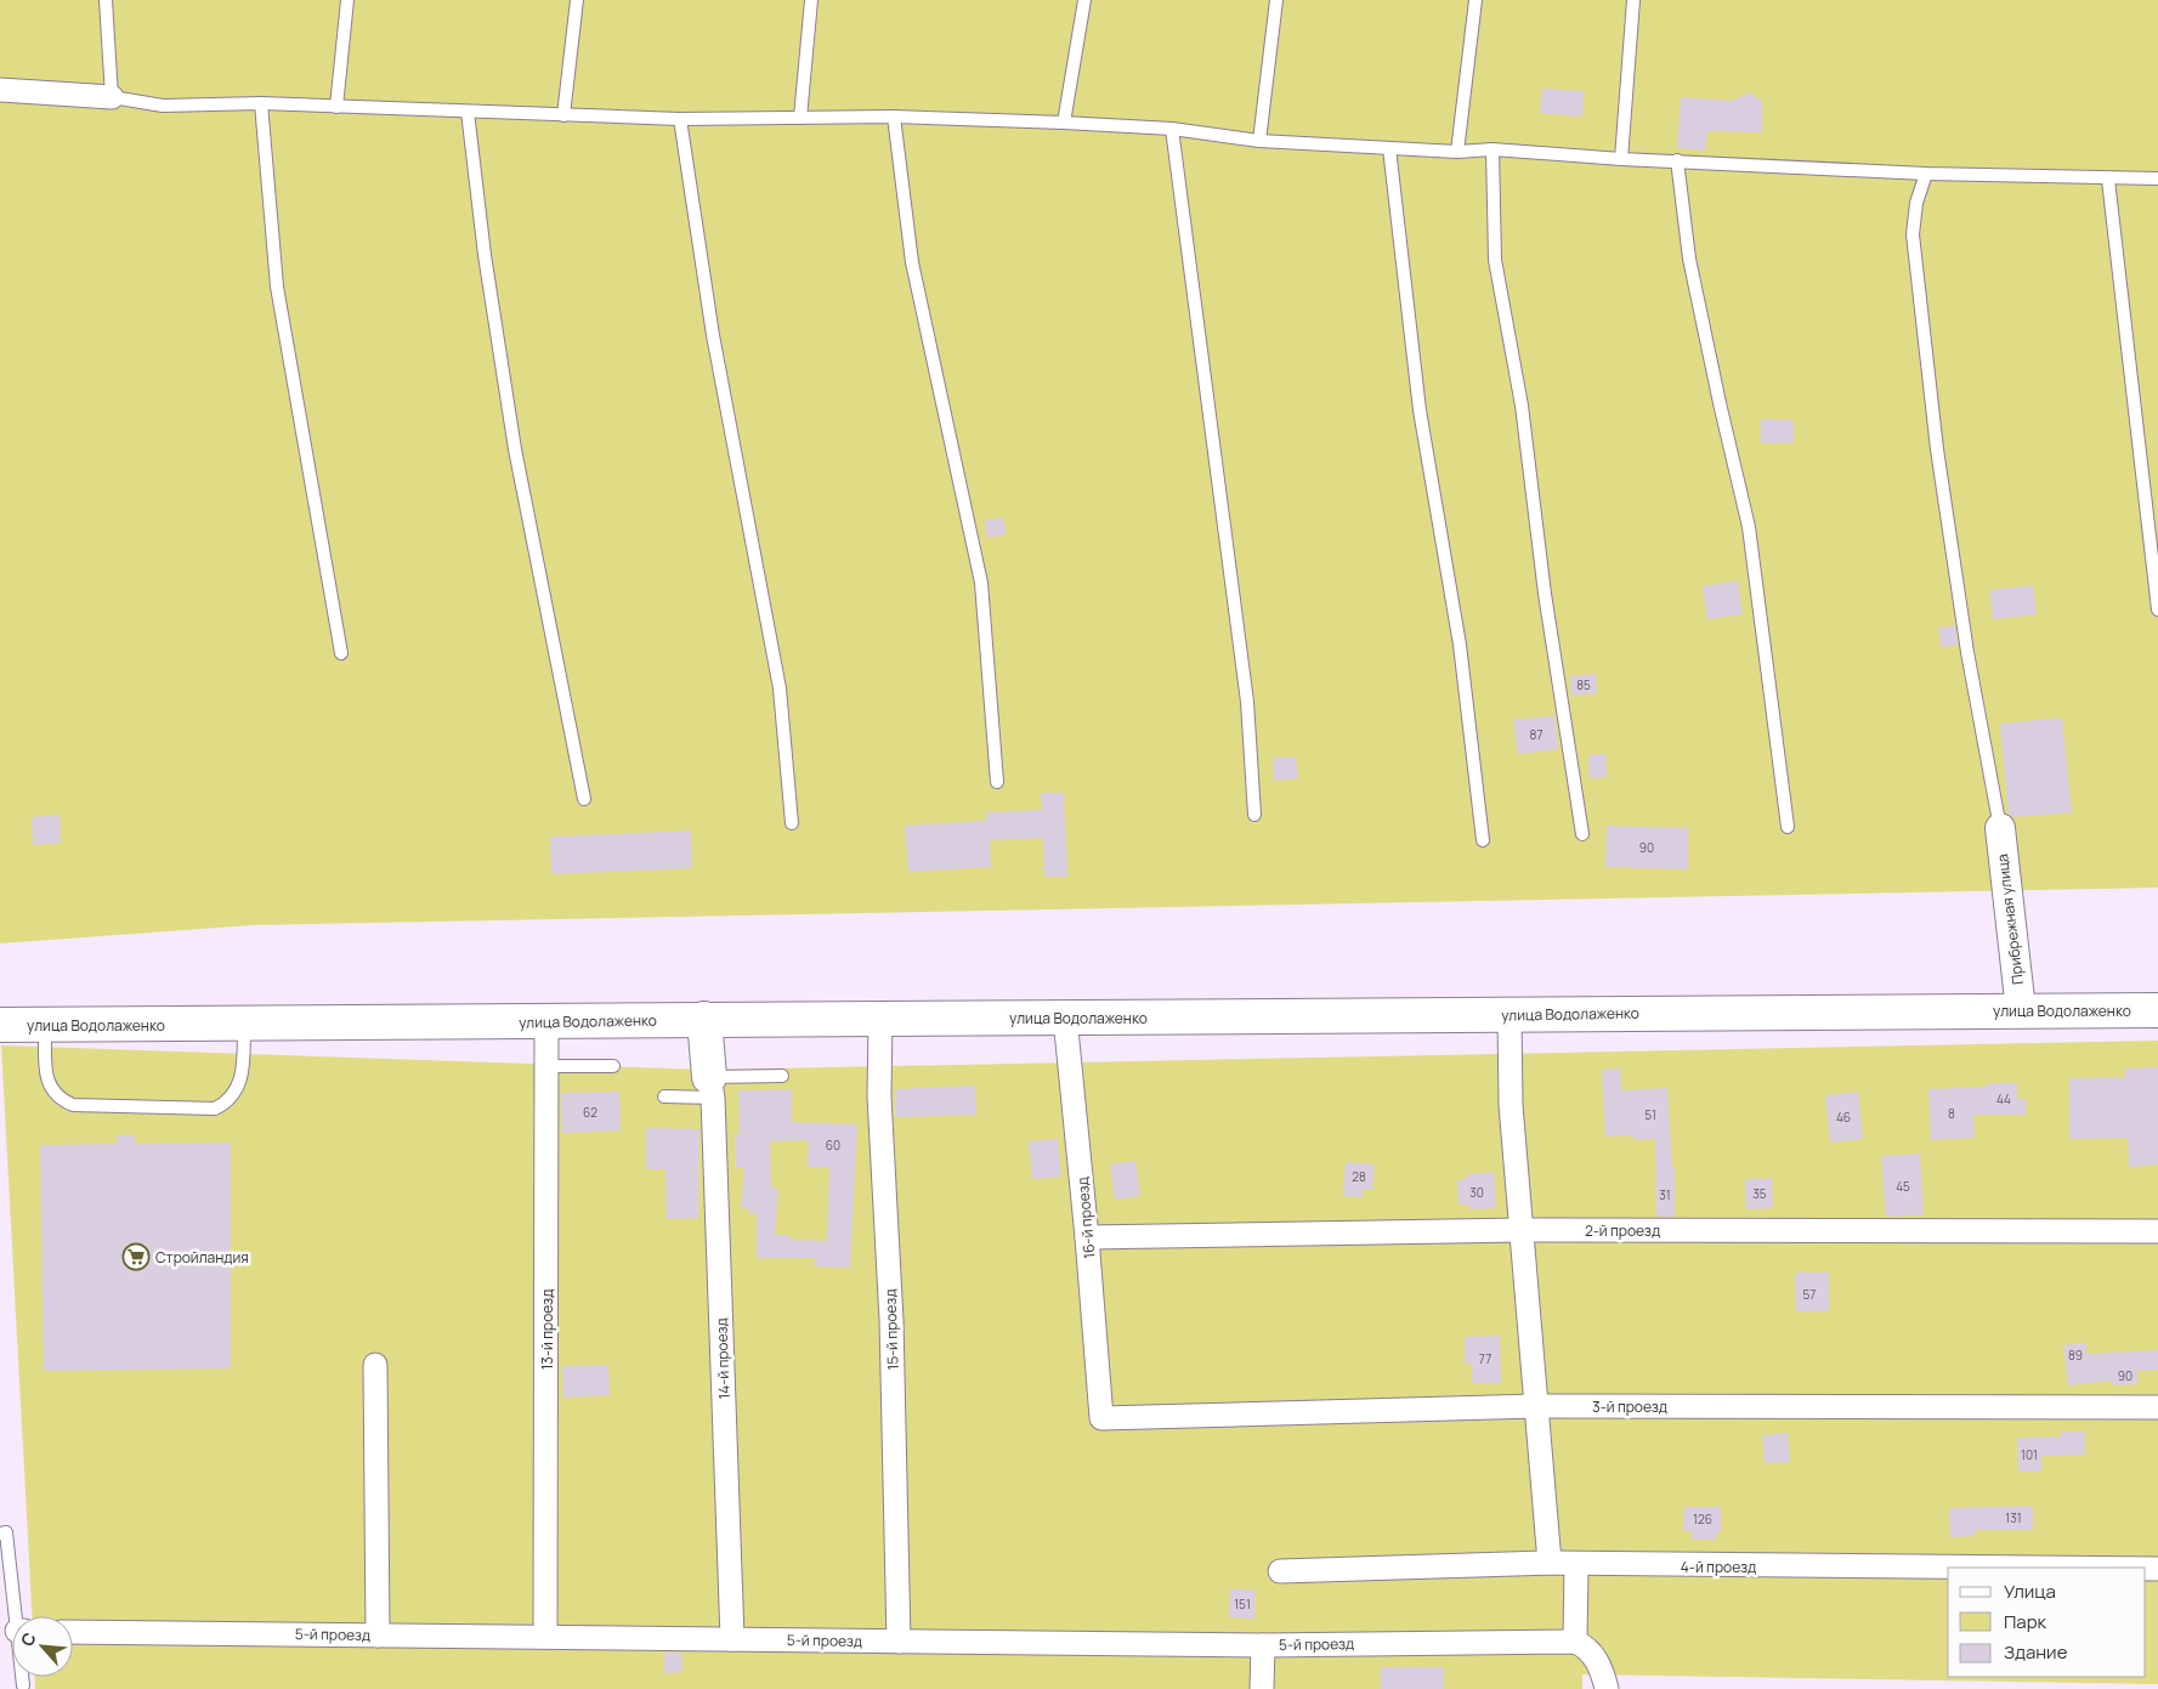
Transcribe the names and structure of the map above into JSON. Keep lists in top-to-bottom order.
{
  "streets": {
    "main road": ["улица Водолаженко"],
    "street": [
      "Прибрежная улица",
      "16-й проезд",
      "2-й проезд",
      "13-й проезд",
      "15-й проезд",
      "14-й проезд",
      "3-й проезд",
      "4-й проезд",
      "5-й проезд"
    ]
  },
  "crossings": [
    ["Прибрежная улица", "улица Водолаженко"],
    ["улица Водолаженко", "16-й проезд"],
    ["улица Водолаженко", "13-й проезд"],
    ["улица Водолаженко", "15-й проезд"],
    ["16-й проезд", "2-й проезд"],
    ["16-й проезд", "3-й проезд"],
    ["13-й проезд", "5-й проезд"],
    ["15-й проезд", "5-й проезд"],
    ["14-й проезд", "5-й проезд"]
  ],
  "places": {
    "supermarket": ["Стройландия"]
  },
  "house_numbers": [
    "85",
    "87",
    "90",
    "44",
    "62",
    "8",
    "51",
    "46",
    "60",
    "28",
    "45",
    "30",
    "35",
    "31",
    "57",
    "89",
    "77",
    "90",
    "101",
    "131",
    "126",
    "151"
  ],
  "legend": ["Улица", "Парк", "Здание"],
  "north": "top left"
}
